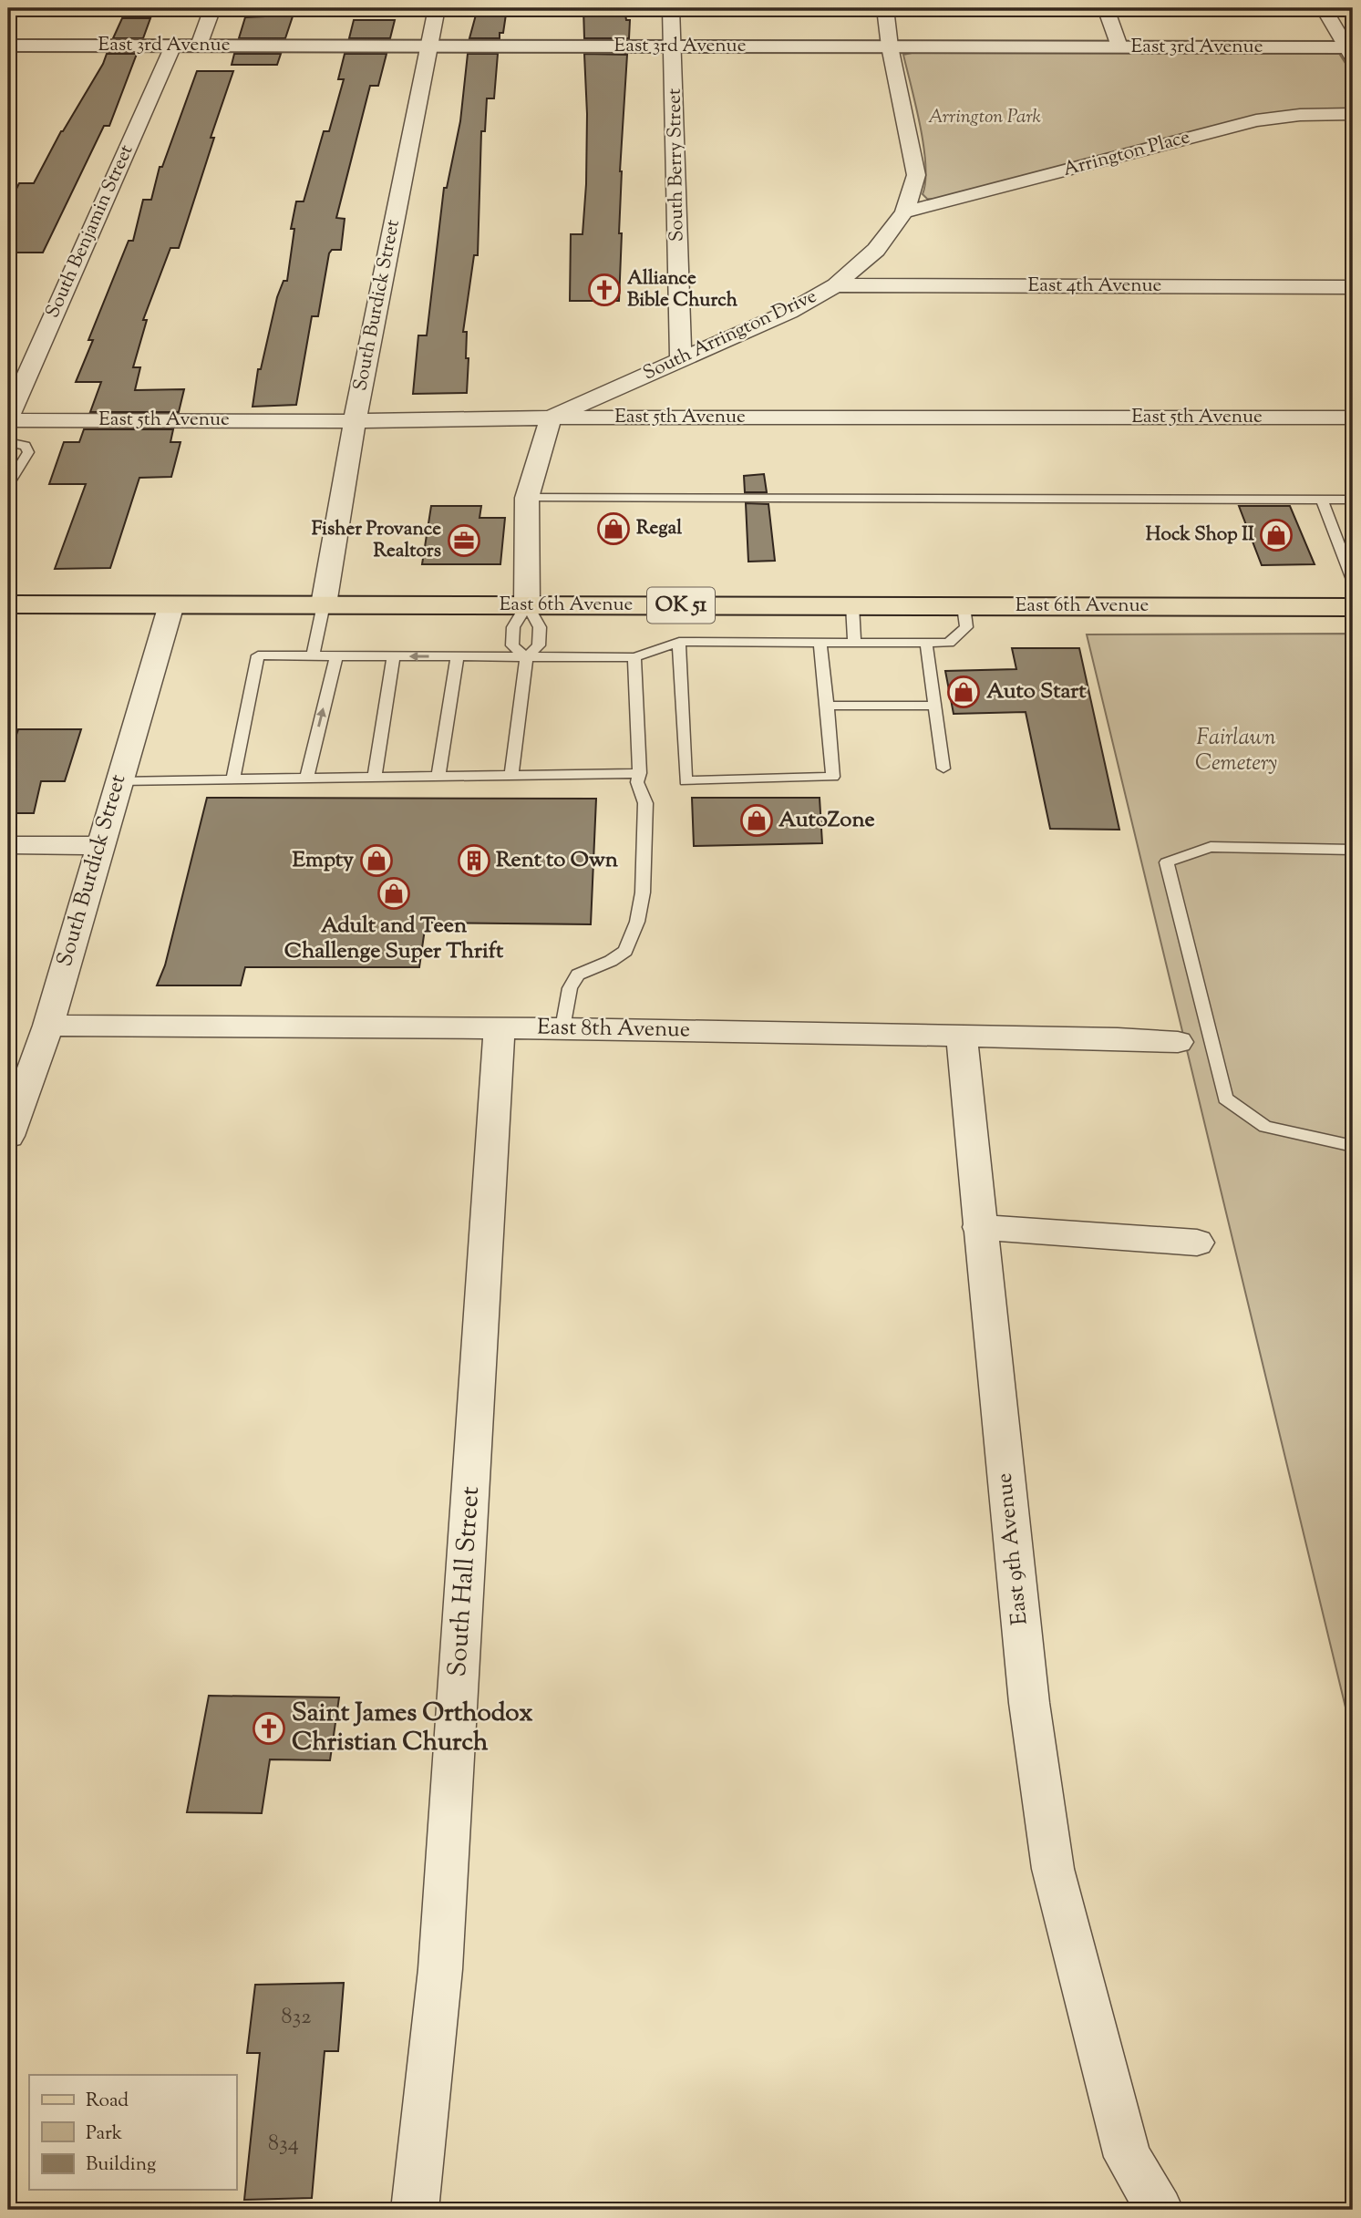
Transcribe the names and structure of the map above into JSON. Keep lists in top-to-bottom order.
{
  "streets": {
    "main road": ["East 6th Avenue", "OK 51"],
    "street": [
      "East 3rd Avenue",
      "Arrington Place",
      "South Berry Street",
      "South Benjamin Street",
      "East 4th Avenue",
      "South Burdick Street",
      "South Arrington Drive",
      "East 5th Avenue",
      "East 8th Avenue",
      "East 9th Avenue",
      "South Hall Street"
    ]
  },
  "crossings": [
    ["East 3rd Avenue", "South Berry Street"],
    ["East 3rd Avenue", "South Benjamin Street"],
    ["East 3rd Avenue", "South Burdick Street"],
    ["East 3rd Avenue", "South Arrington Drive"],
    ["Arrington Place", "South Arrington Drive"],
    ["South Berry Street", "South Arrington Drive"],
    ["South Benjamin Street", "East 5th Avenue"],
    ["East 4th Avenue", "South Arrington Drive"],
    ["South Burdick Street", "East 5th Avenue"],
    ["South Burdick Street", "East 6th Avenue"],
    ["South Burdick Street", "East 8th Avenue"],
    ["South Arrington Drive", "East 5th Avenue"],
    ["East 8th Avenue", "East 9th Avenue"],
    ["East 8th Avenue", "South Hall Street"]
  ],
  "parks": ["Arrington Park", "Fairlawn Cemetery"],
  "places": {
    "church": ["Alliance Bible Church", "Saint James Orthodox Christian Church"],
    "shop": [
      "Regal",
      "Hock Shop II",
      "Auto Start",
      "AutoZone",
      "Empty",
      "Adult and Teen Challenge Super Thrift"
    ],
    "office": ["Fisher Provance Realtors"],
    "building": ["Rent to Own"]
  },
  "house_numbers": ["832", "834"],
  "legend": ["Road", "Park", "Building"]
}
